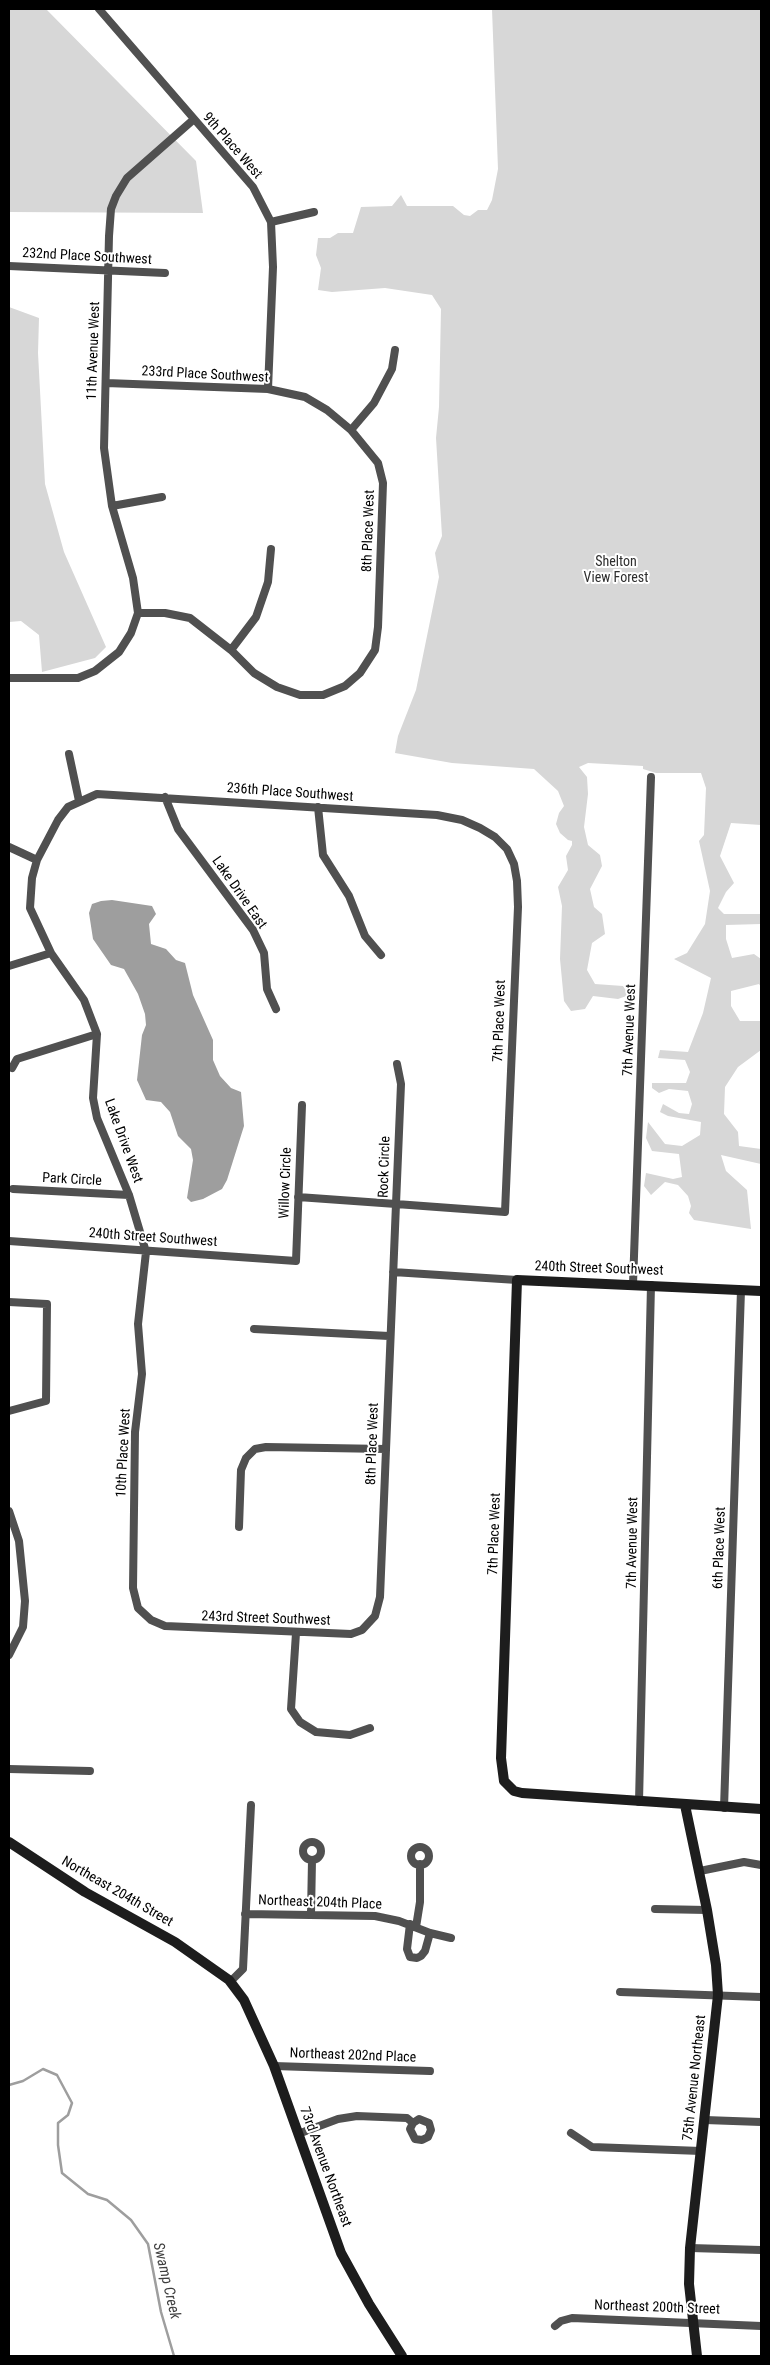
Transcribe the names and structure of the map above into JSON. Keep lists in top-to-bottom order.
{
  "streets": {
    "street": [
      "9th Place West",
      "232nd Place Southwest",
      "11th Avenue West",
      "233rd Place Southwest",
      "8th Place West",
      "236th Place Southwest",
      "Lake Drive East",
      "7th Place West",
      "7th Avenue West",
      "Lake Drive West",
      "Rock Circle",
      "Park Circle",
      "Willow Circle",
      "240th Street Southwest",
      "10th Place West",
      "6th Place West",
      "243rd Street Southwest",
      "Northeast 204th Street",
      "Northeast 204th Place",
      "Northeast 202nd Place",
      "75th Avenue Northeast",
      "73rd Avenue Northeast",
      "Northeast 200th Street"
    ]
  },
  "crossings": [
    ["9th Place West", "11th Avenue West"],
    ["9th Place West", "233rd Place Southwest"],
    ["232nd Place Southwest", "11th Avenue West"],
    ["11th Avenue West", "233rd Place Southwest"],
    ["11th Avenue West", "8th Place West"],
    ["233rd Place Southwest", "8th Place West"],
    ["8th Place West", "Rock Circle"],
    ["8th Place West", "240th Street Southwest"],
    ["8th Place West", "243rd Street Southwest"],
    ["236th Place Southwest", "Lake Drive East"],
    ["236th Place Southwest", "7th Place West"],
    ["236th Place Southwest", "Lake Drive West"],
    ["7th Place West", "7th Avenue West"],
    ["7th Place West", "Rock Circle"],
    ["7th Place West", "240th Street Southwest"],
    ["7th Avenue West", "240th Street Southwest"],
    ["Lake Drive West", "Park Circle"],
    ["Lake Drive West", "240th Street Southwest"],
    ["Lake Drive West", "10th Place West"],
    ["Rock Circle", "240th Street Southwest"],
    ["Willow Circle", "240th Street Southwest"],
    ["240th Street Southwest", "10th Place West"],
    ["240th Street Southwest", "6th Place West"],
    ["10th Place West", "243rd Street Southwest"],
    ["Northeast 204th Street", "73rd Avenue Northeast"],
    ["Northeast 202nd Place", "73rd Avenue Northeast"],
    ["75th Avenue Northeast", "Northeast 200th Street"]
  ],
  "water": ["Swamp Creek"],
  "parks": ["Shelton View Forest"]
}
